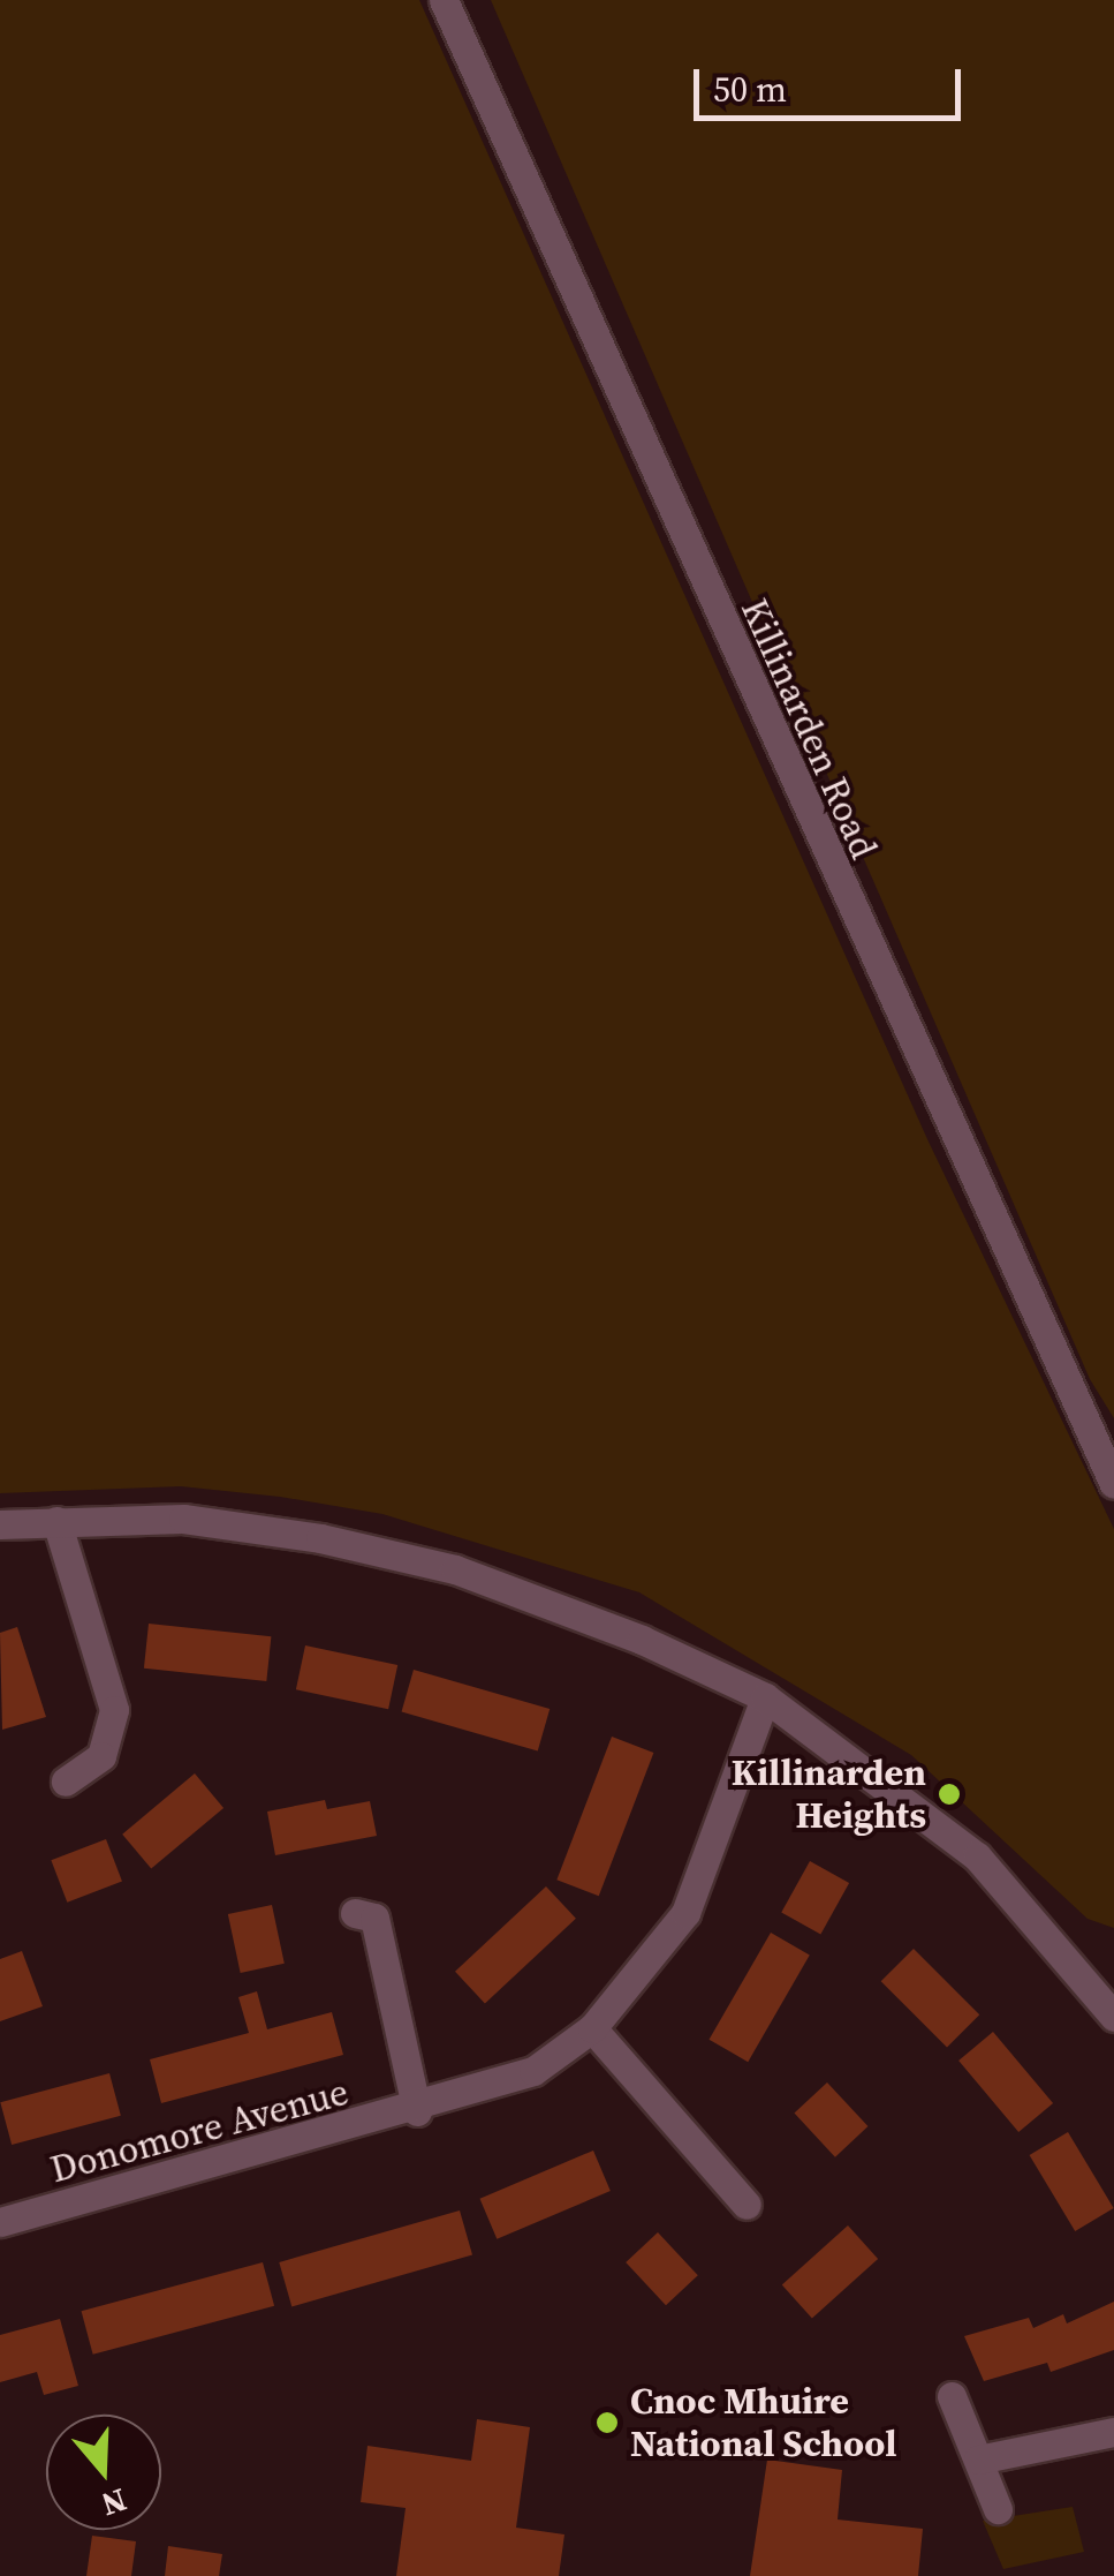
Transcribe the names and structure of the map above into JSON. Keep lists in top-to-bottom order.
{
  "streets": {
    "street": ["Killinarden Road", "Donomore Avenue"]
  },
  "places": ["Killinarden Heights", "Cnoc Mhuire National School"],
  "scale_bar": "50 m",
  "north": "bottom"
}
